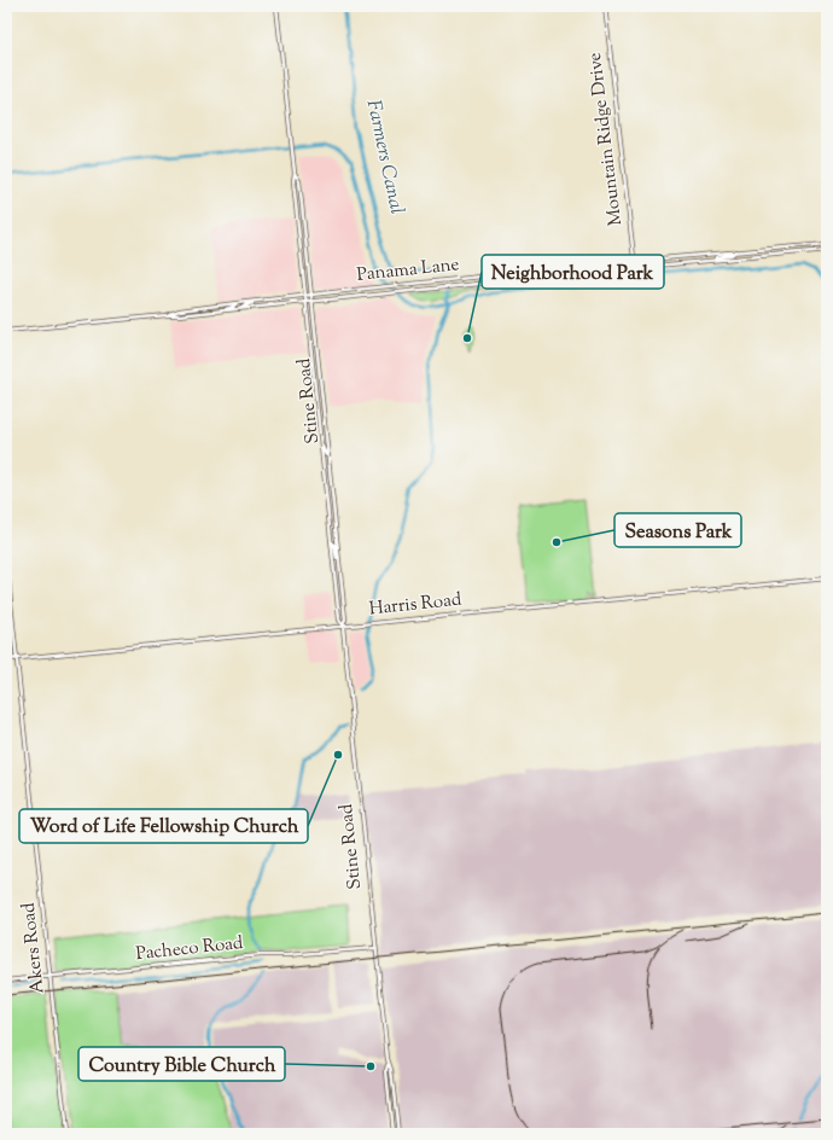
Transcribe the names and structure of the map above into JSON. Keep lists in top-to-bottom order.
{
  "streets": {
    "main road": [
      "Mountain Ridge Drive",
      "Panama Lane",
      "Stine Road",
      "Harris Road",
      "Akers Road",
      "Pacheco Road"
    ]
  },
  "crossings": [
    ["Mountain Ridge Drive", "Panama Lane"],
    ["Panama Lane", "Stine Road"],
    ["Stine Road", "Harris Road"],
    ["Stine Road", "Pacheco Road"],
    ["Harris Road", "Akers Road"],
    ["Akers Road", "Pacheco Road"]
  ],
  "water": ["Farmers Canal"],
  "places": [
    "Neighborhood Park",
    "Seasons Park",
    "Word of Life Fellowship Church",
    "Country Bible Church"
  ]
}
